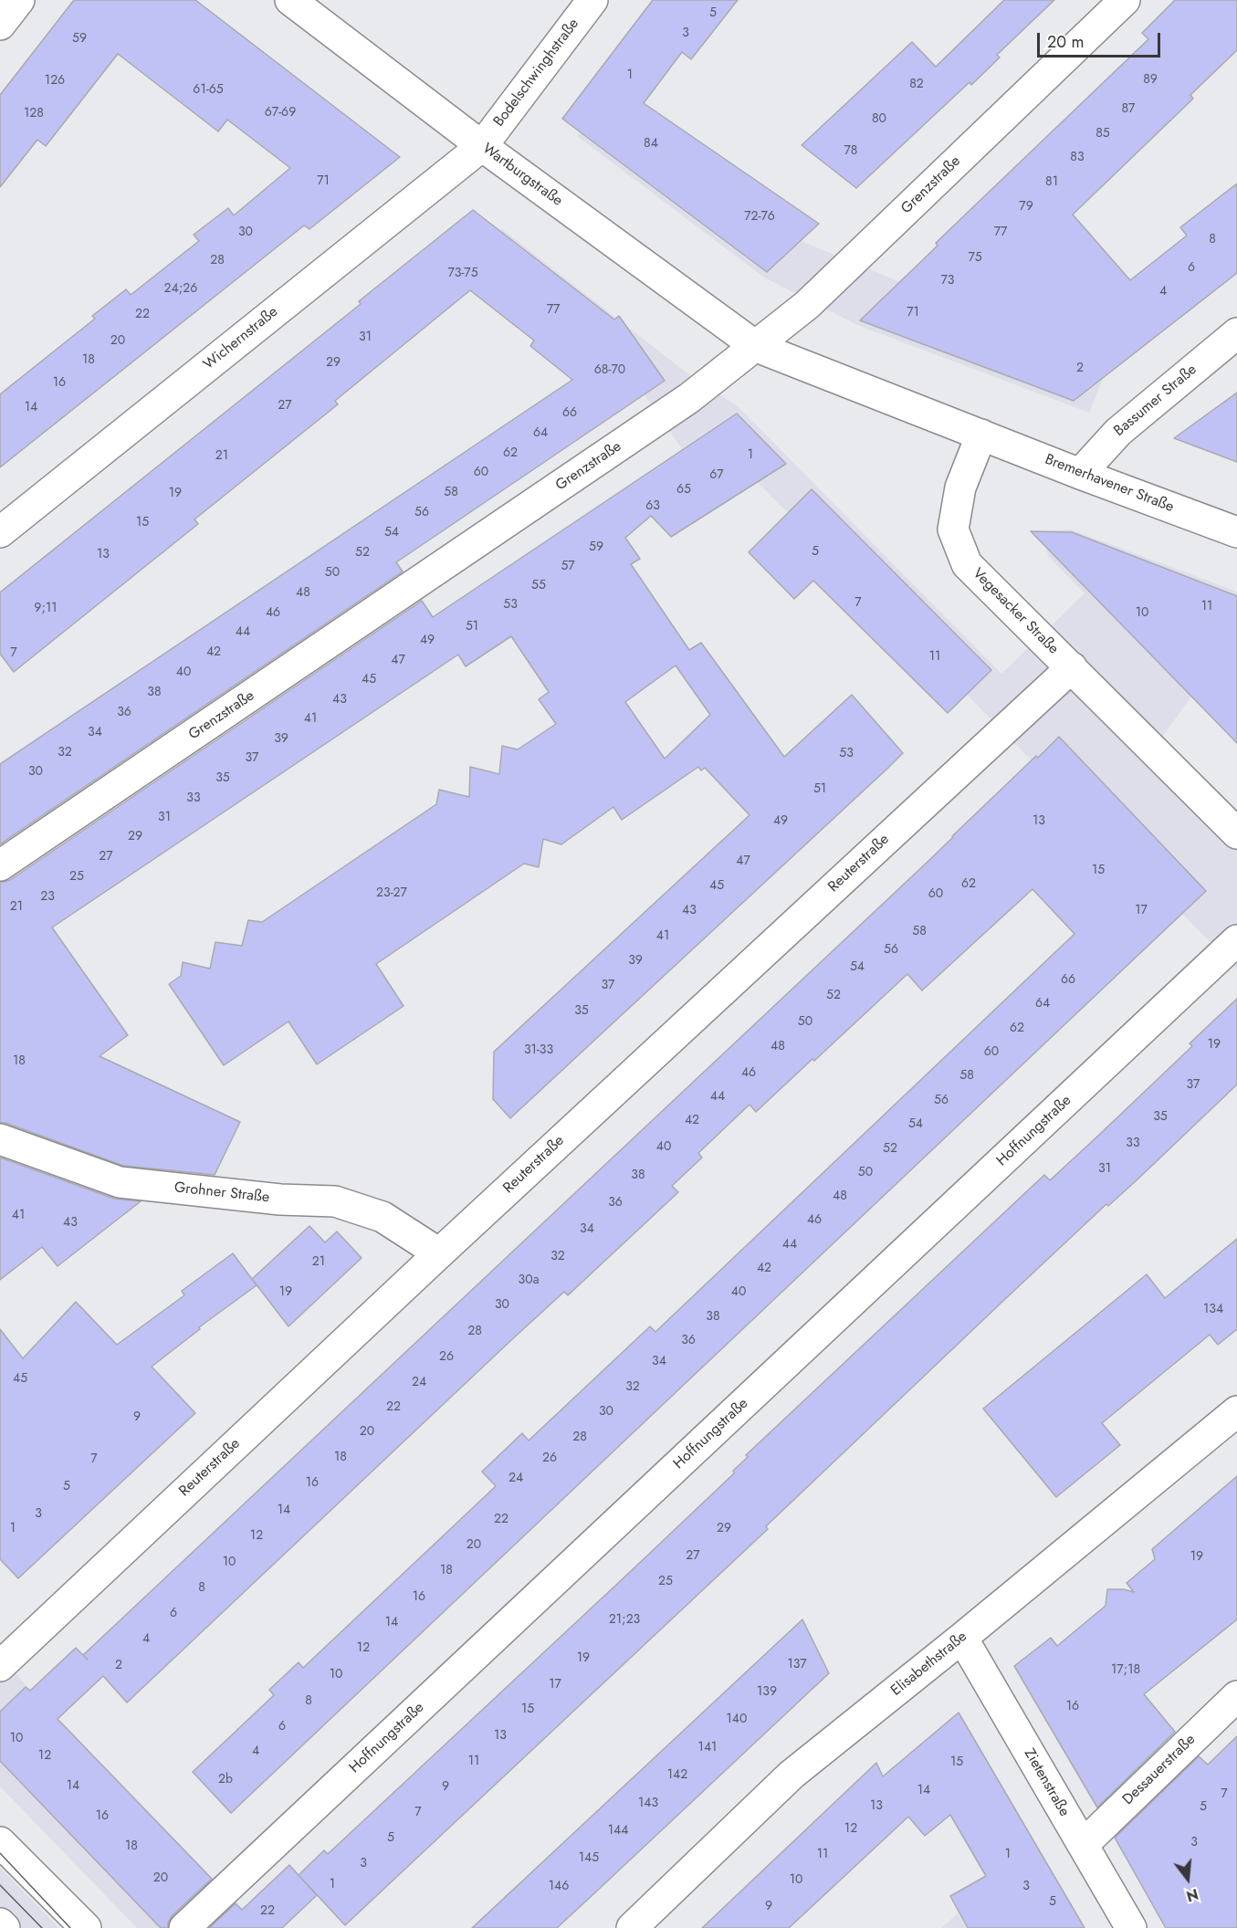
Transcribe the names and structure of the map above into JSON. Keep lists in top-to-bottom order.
{
  "streets": {
    "street": [
      "Bodelschwinghstraße",
      "Wartburgstraße",
      "Grenzstraße",
      "Wichernstraße",
      "Bassumer Straße",
      "Bremerhavener Straße",
      "Vegesacker Straße",
      "Reuterstraße",
      "Hoffnungstraße",
      "Grohner Straße",
      "Elisabethstraße",
      "Dessauerstraße",
      "Zietenstraße"
    ]
  },
  "crossings": [
    ["Bodelschwinghstraße", "Wartburgstraße"],
    ["Bodelschwinghstraße", "Wichernstraße"],
    ["Wartburgstraße", "Grenzstraße"],
    ["Wartburgstraße", "Wichernstraße"],
    ["Bassumer Straße", "Bremerhavener Straße"],
    ["Bremerhavener Straße", "Vegesacker Straße"],
    ["Vegesacker Straße", "Reuterstraße"],
    ["Reuterstraße", "Grohner Straße"],
    ["Elisabethstraße", "Zietenstraße"],
    ["Dessauerstraße", "Zietenstraße"]
  ],
  "house_numbers": [
    "5",
    "3",
    "59",
    "1",
    "89",
    "126",
    "82",
    "61-65",
    "87",
    "67-69",
    "128",
    "80",
    "85",
    "84",
    "78",
    "83",
    "71",
    "81",
    "79",
    "72-76",
    "30",
    "77",
    "8",
    "75",
    "28",
    "6",
    "73-75",
    "73",
    "24;26",
    "4",
    "77",
    "71",
    "22",
    "31",
    "20",
    "18",
    "29",
    "2",
    "68-70",
    "16",
    "27",
    "14",
    "66",
    "64",
    "62",
    "1",
    "21",
    "60",
    "67",
    "65",
    "58",
    "19",
    "63",
    "56",
    "15",
    "54",
    "59",
    "5",
    "52",
    "13",
    "57",
    "50",
    "55",
    "48",
    "7",
    "53",
    "11",
    "9;11",
    "46",
    "10",
    "51",
    "44",
    "49",
    "42",
    "7",
    "11",
    "47",
    "40",
    "45",
    "38",
    "43",
    "36",
    "41",
    "34",
    "39",
    "32",
    "53",
    "37",
    "30",
    "35",
    "51",
    "33",
    "31",
    "49",
    "13",
    "29",
    "27",
    "47",
    "15",
    "25",
    "62",
    "45",
    "23-27",
    "60",
    "23",
    "21",
    "43",
    "17",
    "58",
    "41",
    "56",
    "39",
    "54",
    "66",
    "37",
    "52",
    "64",
    "35",
    "50",
    "62",
    "19",
    "48",
    "31-33",
    "60",
    "18",
    "46",
    "58",
    "37",
    "44",
    "56",
    "35",
    "42",
    "54",
    "33",
    "40",
    "52",
    "31",
    "50",
    "38",
    "48",
    "36",
    "41",
    "46",
    "43",
    "34",
    "44",
    "32",
    "21",
    "42",
    "30a",
    "19",
    "40",
    "30",
    "134",
    "38",
    "28",
    "36",
    "26",
    "34",
    "45",
    "24",
    "32",
    "22",
    "30",
    "9",
    "20",
    "28",
    "18",
    "26",
    "7",
    "24",
    "16",
    "5",
    "14",
    "3",
    "22",
    "1",
    "29",
    "12",
    "20",
    "27",
    "19",
    "10",
    "18",
    "25",
    "8",
    "16",
    "6",
    "21;23",
    "14",
    "4",
    "12",
    "19",
    "137",
    "2",
    "17;18",
    "10",
    "17",
    "139",
    "8",
    "16",
    "15",
    "140",
    "6",
    "13",
    "10",
    "141",
    "4",
    "12",
    "11",
    "15",
    "142",
    "2b",
    "14",
    "9",
    "14",
    "7",
    "143",
    "13",
    "5",
    "7",
    "16",
    "12",
    "144",
    "5",
    "3",
    "18",
    "11",
    "1",
    "145",
    "3",
    "20",
    "10",
    "1",
    "146",
    "3",
    "5",
    "9",
    "22"
  ],
  "scale_bar": "20 m",
  "north": "bottom"
}
